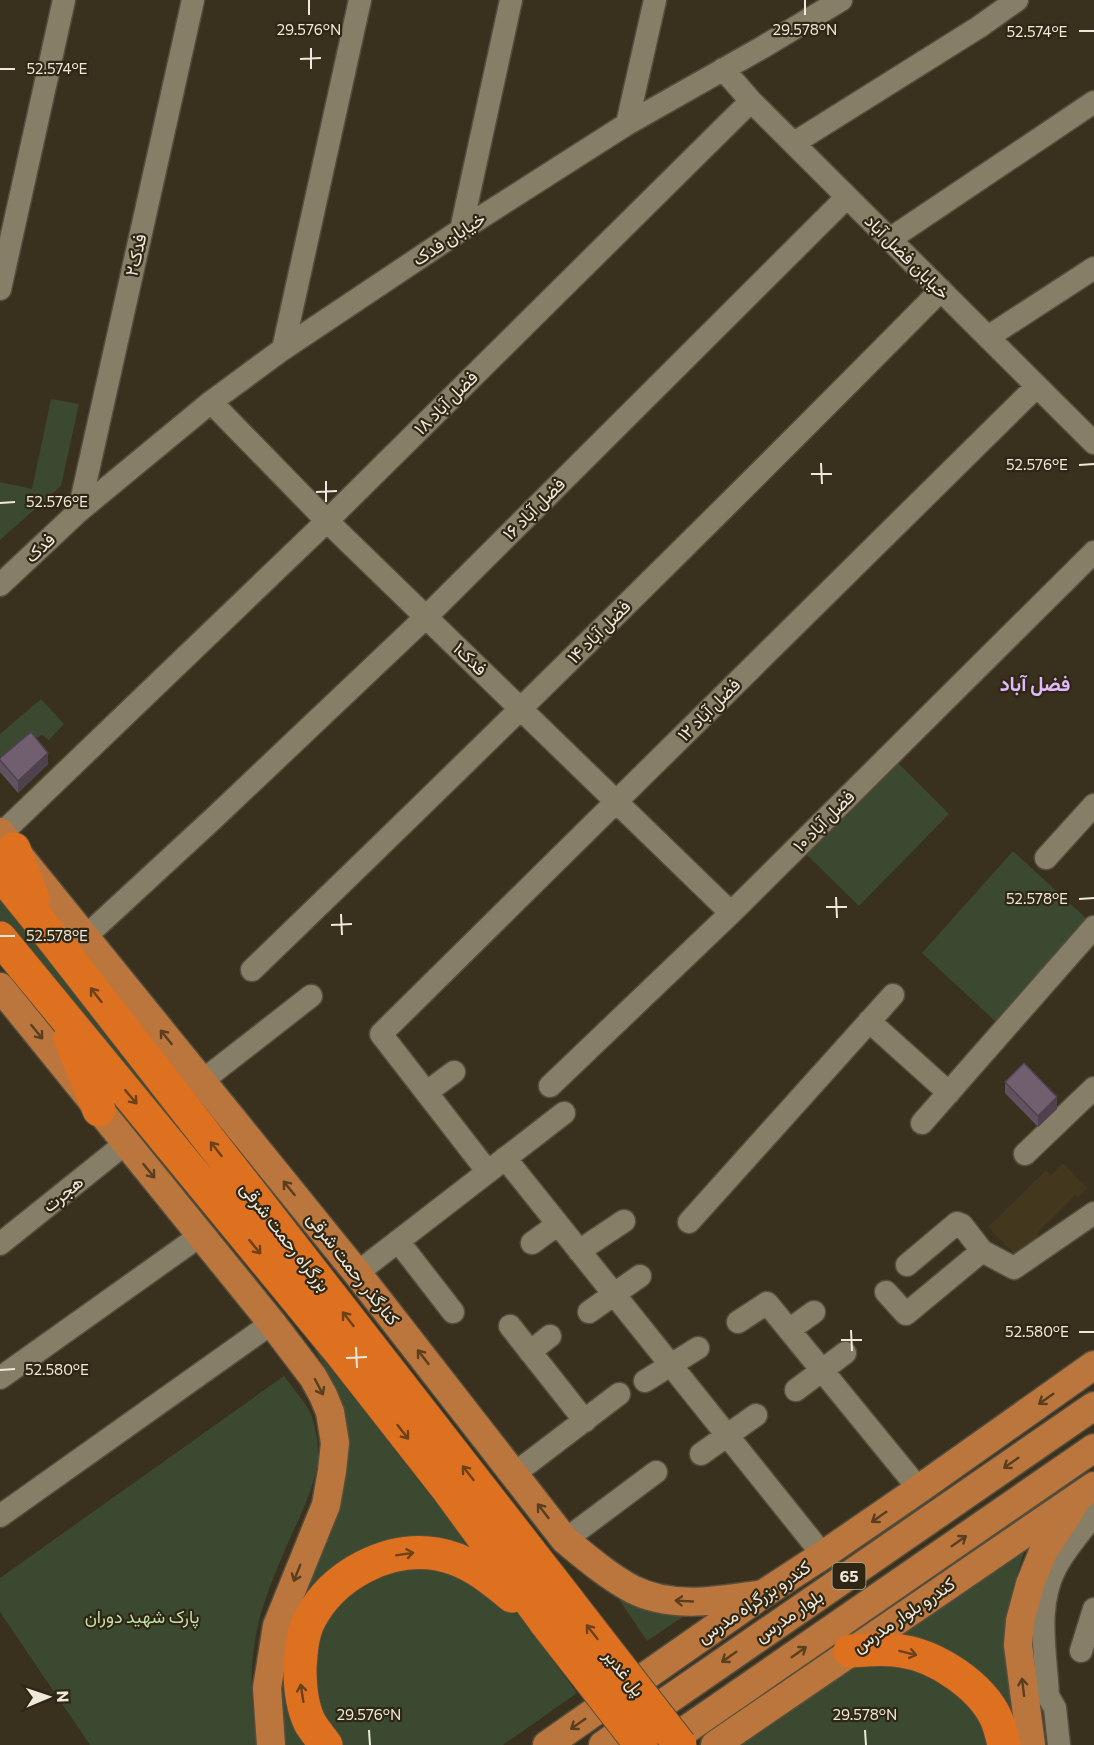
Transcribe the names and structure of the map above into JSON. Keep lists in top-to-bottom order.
{
  "streets": {
    "highway": ["بزرگراه رحمت شرقی", "پل غدیر"],
    "main road": [
      "کنارگذر رحمت شرقی",
      "65",
      "کندرو بزرگراه مدرس",
      "کندرو بلوار مدرس",
      "بلوار مدرس"
    ],
    "street": [
      "خیابان فدک",
      "فدک۲",
      "خیابان فضل آباد",
      "فضل آباد ۱۸",
      "فضل آباد ۱۶",
      "فدک",
      "فضل آباد ۱۴",
      "فدک۱",
      "فضل آباد ۱۲",
      "فضل آباد ۱۰",
      "هجرت"
    ]
  },
  "crossings": [
    ["خیابان فدک", "فدک۲"],
    ["خیابان فدک", "خیابان فضل آباد"],
    ["خیابان فدک", "فدک"],
    ["خیابان فدک", "فدک۱"],
    ["فدک۲", "فدک"],
    ["خیابان فضل آباد", "فضل آباد ۱۸"],
    ["خیابان فضل آباد", "فضل آباد ۱۶"],
    ["خیابان فضل آباد", "فضل آباد ۱۴"],
    ["خیابان فضل آباد", "فضل آباد ۱۲"],
    ["فضل آباد ۱۸", "فدک۱"],
    ["فضل آباد ۱۸", "بزرگراه رحمت شرقی"],
    ["فضل آباد ۱۸", "کنارگذر رحمت شرقی"],
    ["فضل آباد ۱۶", "فدک۱"],
    ["فضل آباد ۱۶", "کنارگذر رحمت شرقی"],
    ["فضل آباد ۱۴", "فدک۱"],
    ["فدک۱", "فضل آباد ۱۲"],
    ["فدک۱", "فضل آباد ۱۰"],
    ["بزرگراه رحمت شرقی", "کنارگذر رحمت شرقی"],
    ["بزرگراه رحمت شرقی", "پل غدیر"],
    ["کنارگذر رحمت شرقی", "کندرو بزرگراه مدرس"]
  ],
  "one_way": ["کندرو بزرگراه مدرس"],
  "districts": ["فضل آباد"],
  "parks": ["پارک شهید دوران"],
  "north": "right",
  "coordinates": [
    "29.576°N",
    "29.578°N",
    "52.574°E",
    "52.576°E",
    "52.578°E",
    "52.580°E"
  ]
}
